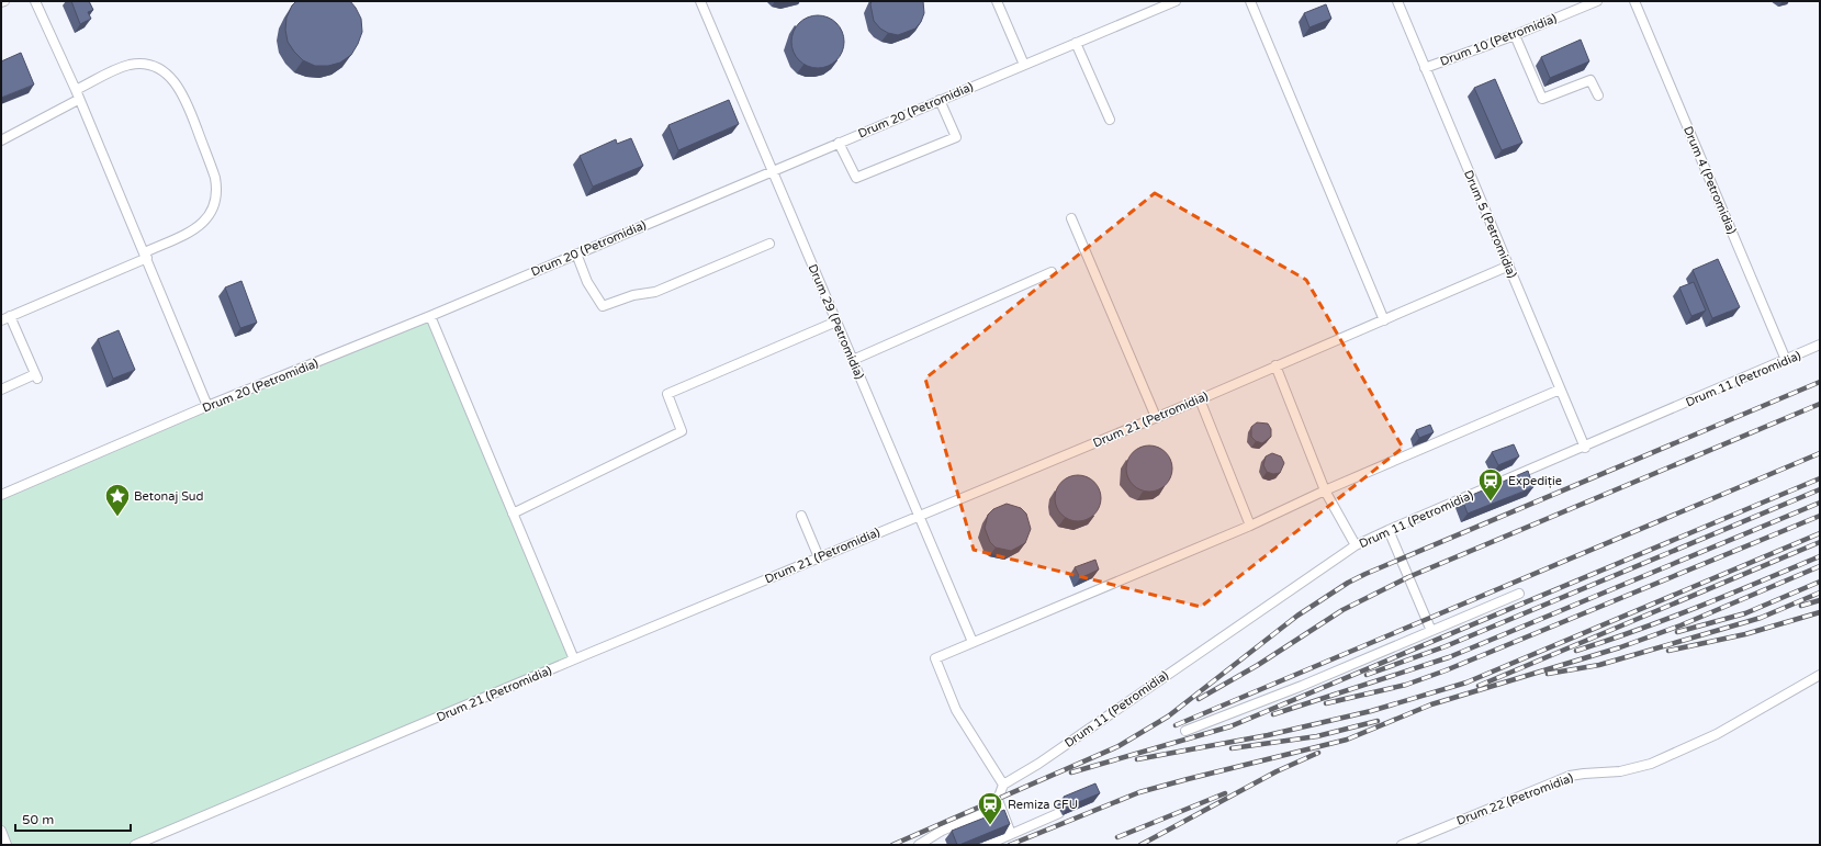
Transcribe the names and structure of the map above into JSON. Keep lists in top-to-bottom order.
{
  "streets": {
    "lane": [
      "Drum 10 (Petromidia)",
      "Drum 20 (Petromidia)",
      "Drum 4 (Petromidia)",
      "Drum 5 (Petromidia)",
      "Drum 29 (Petromidia)",
      "Drum 11 (Petromidia)",
      "Drum 21 (Petromidia)",
      "Drum 22 (Petromidia)"
    ]
  },
  "crossings": [
    ["Drum 10 (Petromidia)", "Drum 5 (Petromidia)"],
    ["Drum 20 (Petromidia)", "Drum 29 (Petromidia)"],
    ["Drum 4 (Petromidia)", "Drum 11 (Petromidia)"],
    ["Drum 5 (Petromidia)", "Drum 11 (Petromidia)"],
    ["Drum 5 (Petromidia)", "Drum 21 (Petromidia)"],
    ["Drum 29 (Petromidia)", "Drum 21 (Petromidia)"]
  ],
  "places": {
    "station": ["Expediție", "Remiza CFU"],
    "place": ["Betonaj Sud"]
  },
  "scale_bar": "50 m"
}
